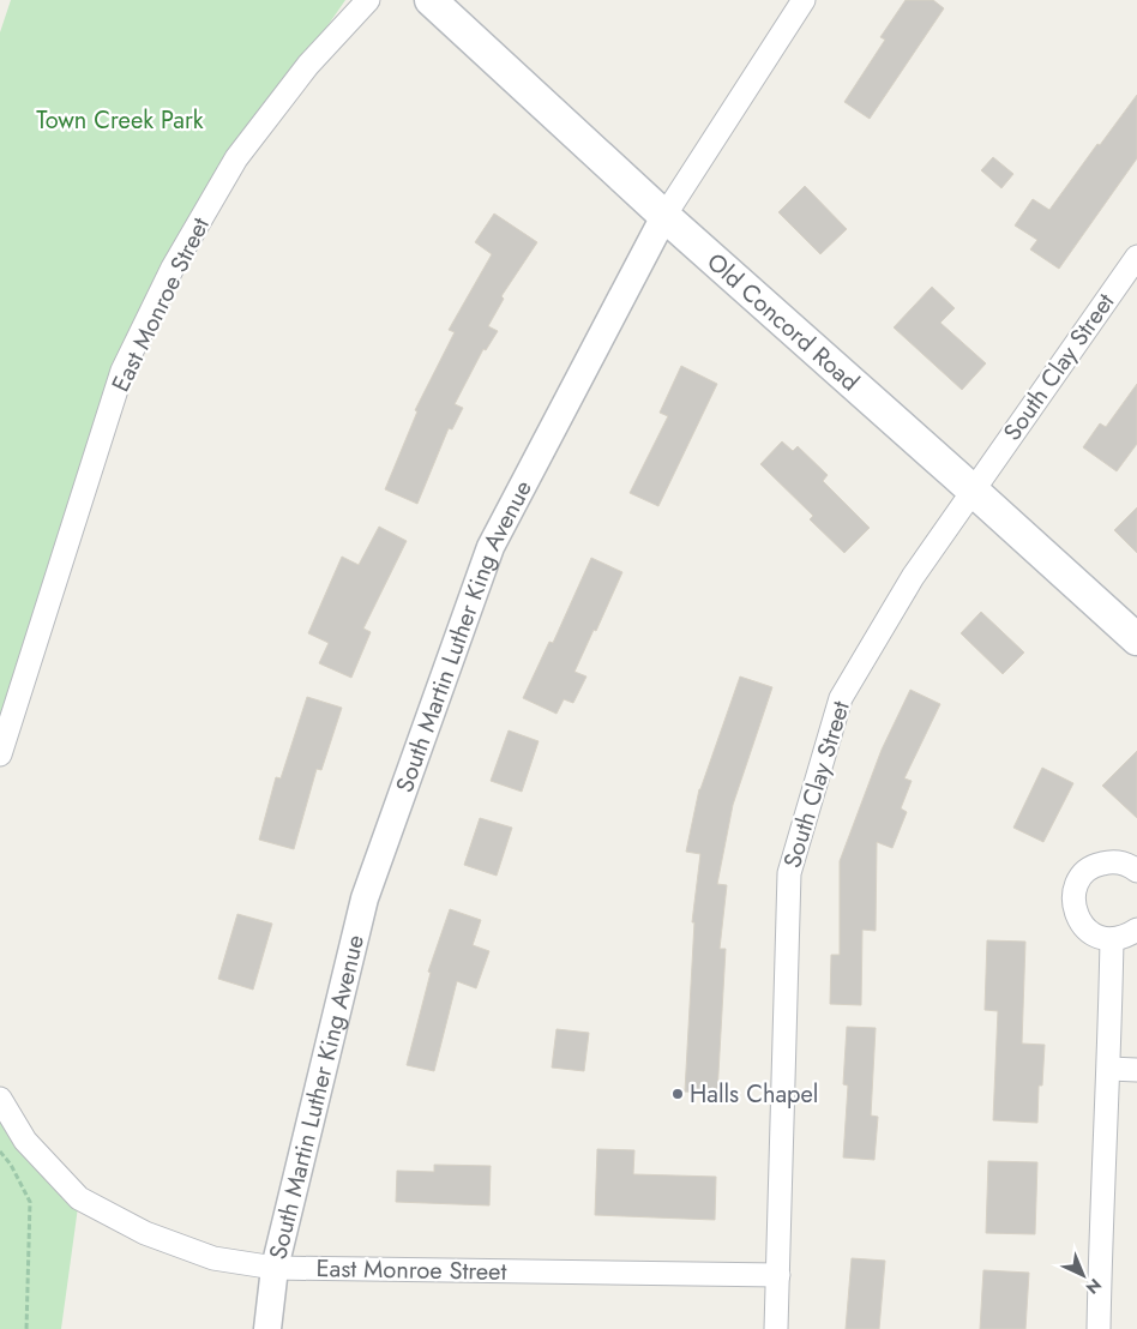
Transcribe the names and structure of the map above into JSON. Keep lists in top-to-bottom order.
{
  "streets": {
    "main road": ["Old Concord Road"],
    "street": ["East Monroe Street", "South Clay Street", "South Martin Luther King Avenue"]
  },
  "crossings": [
    ["East Monroe Street", "South Clay Street"],
    ["East Monroe Street", "South Martin Luther King Avenue"],
    ["Old Concord Road", "South Clay Street"],
    ["Old Concord Road", "South Martin Luther King Avenue"]
  ],
  "parks": ["Town Creek Park"],
  "places": ["Halls Chapel"],
  "north": "bottom right"
}
